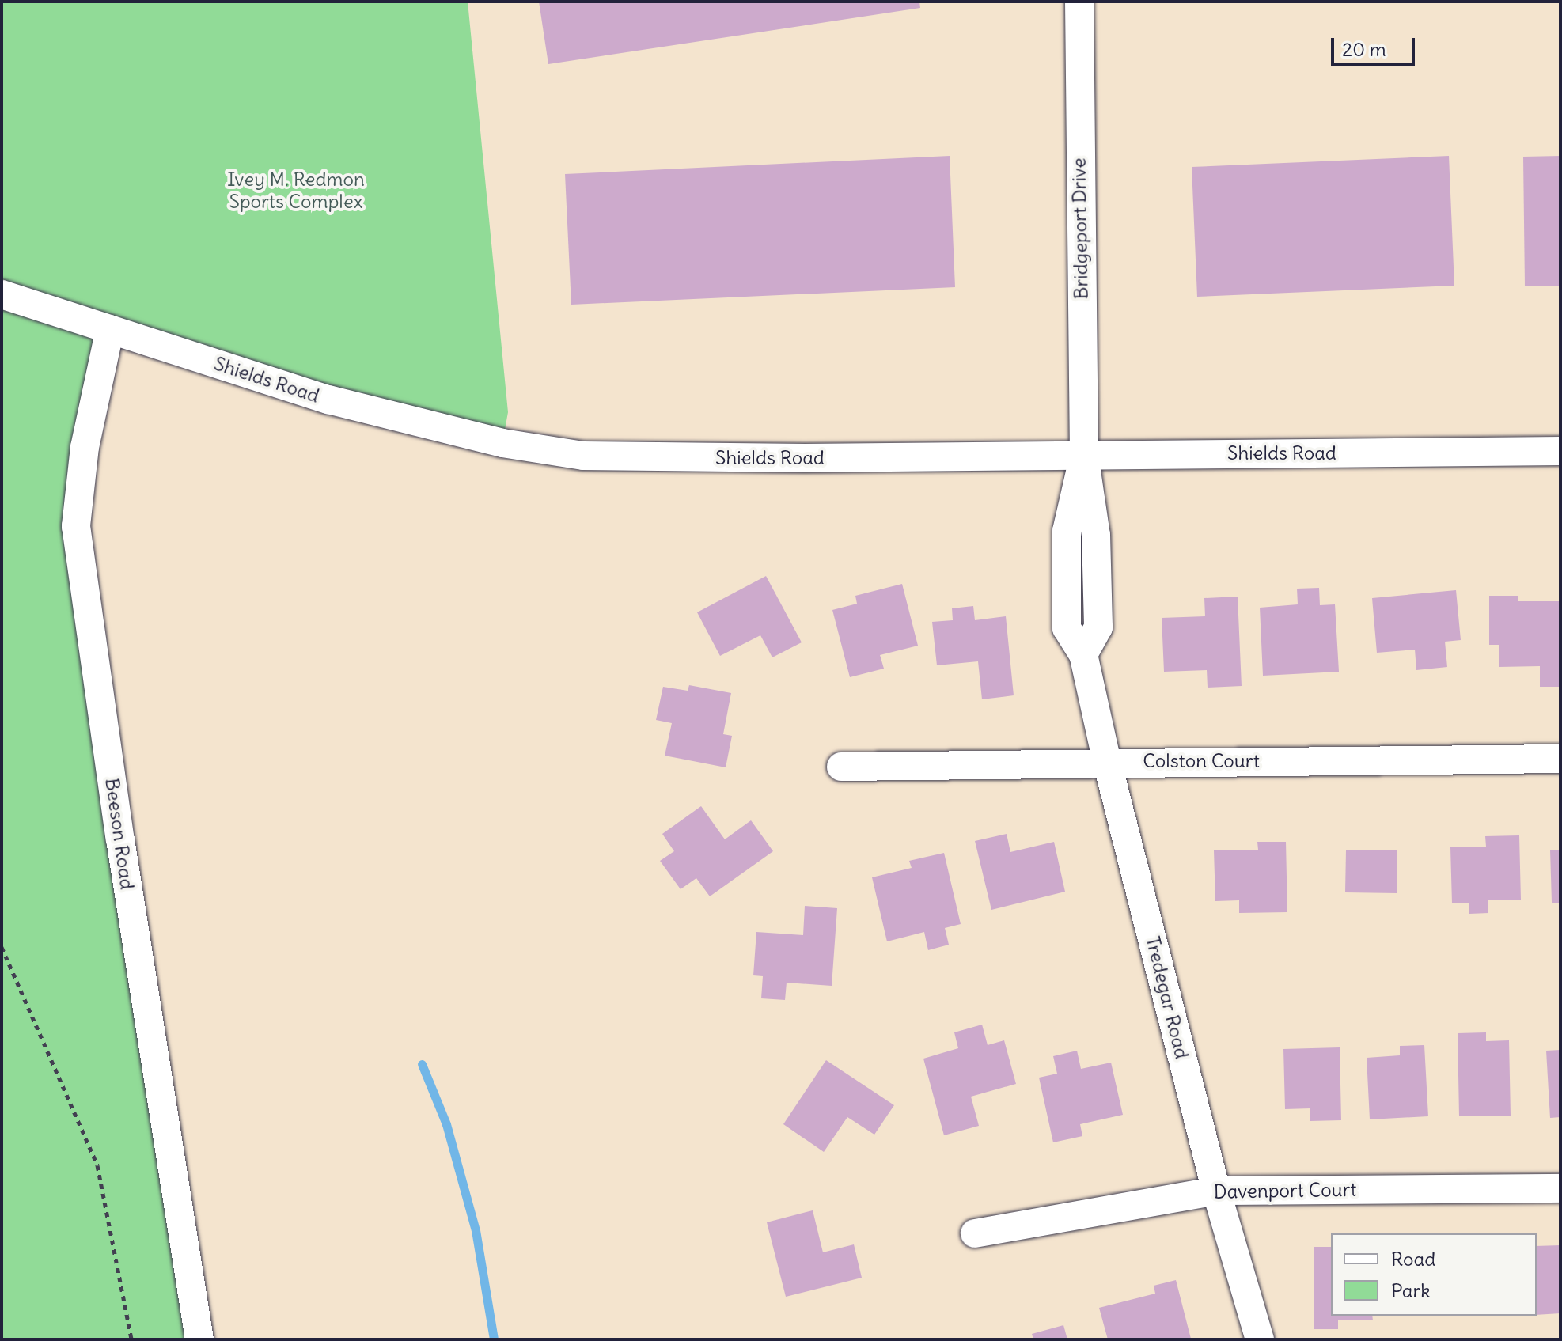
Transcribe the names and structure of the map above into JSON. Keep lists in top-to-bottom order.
{
  "streets": {
    "street": [
      "Bridgeport Drive",
      "Shields Road",
      "Colston Court",
      "Beeson Road",
      "Tredegar Road",
      "Davenport Court"
    ]
  },
  "crossings": [
    ["Bridgeport Drive", "Shields Road"],
    ["Bridgeport Drive", "Tredegar Road"],
    ["Shields Road", "Beeson Road"],
    ["Shields Road", "Tredegar Road"],
    ["Colston Court", "Tredegar Road"],
    ["Tredegar Road", "Davenport Court"]
  ],
  "parks": ["Ivey M. Redmon Sports Complex"],
  "legend": ["Road", "Park"],
  "scale_bar": "20 m"
}
